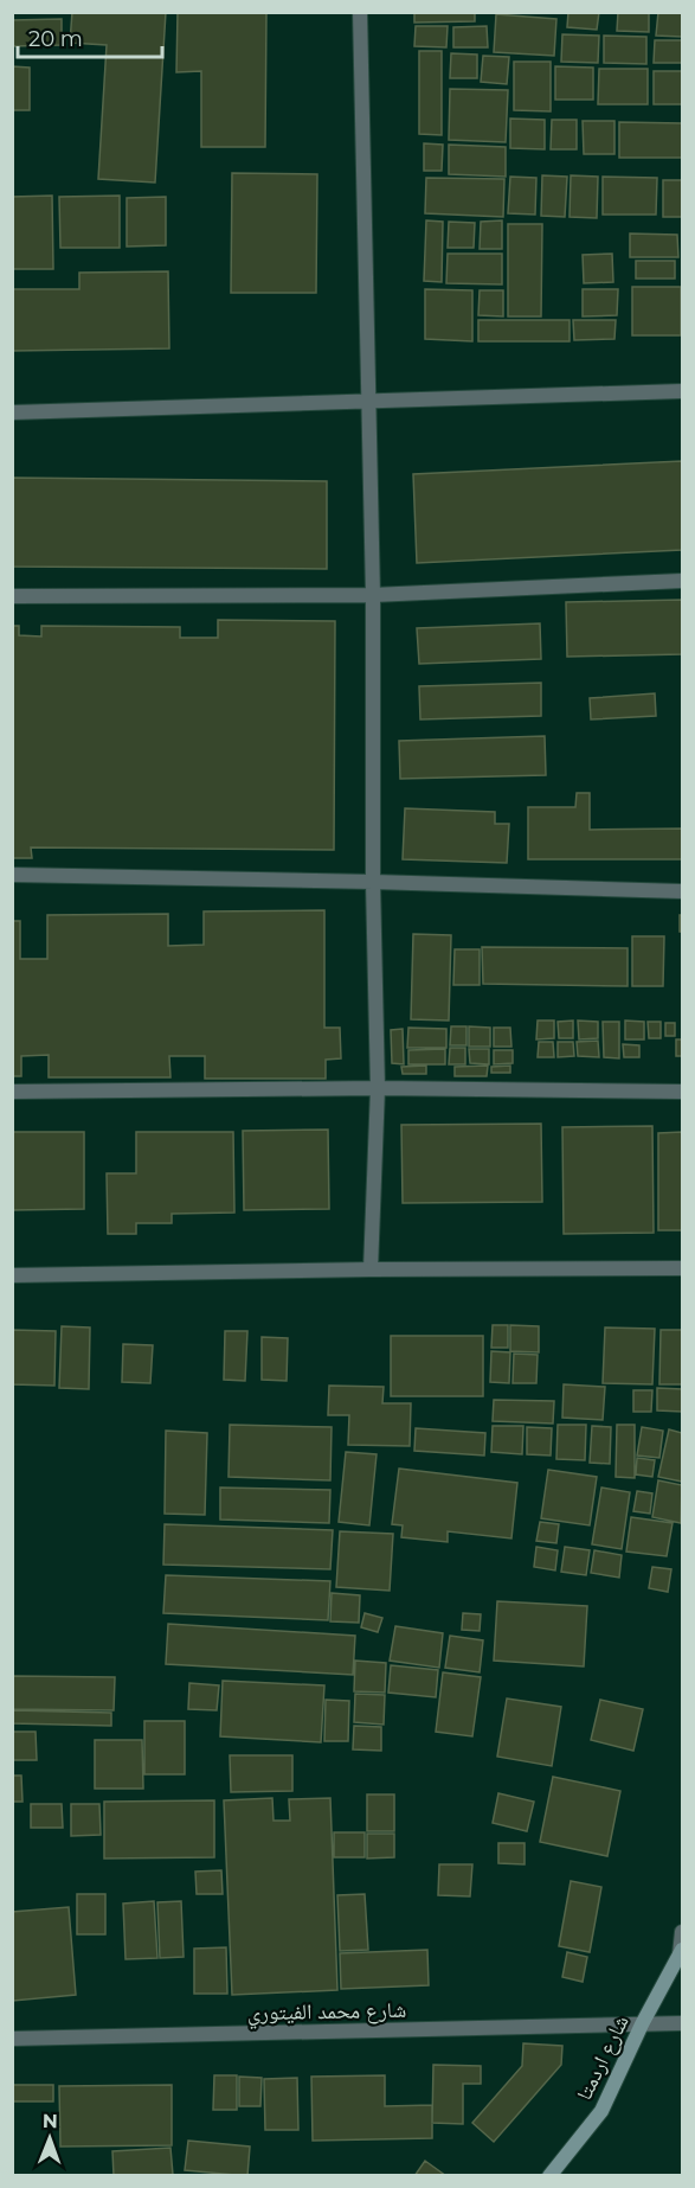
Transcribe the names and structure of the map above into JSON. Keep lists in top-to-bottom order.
{
  "streets": {
    "main road": ["شارع اردمتا"],
    "street": ["شارع محمد الفيتوري"]
  },
  "crossings": [
    ["شارع محمد الفيتوري", "شارع اردمتا"]
  ],
  "scale_bar": "20 m",
  "north": "top"
}
